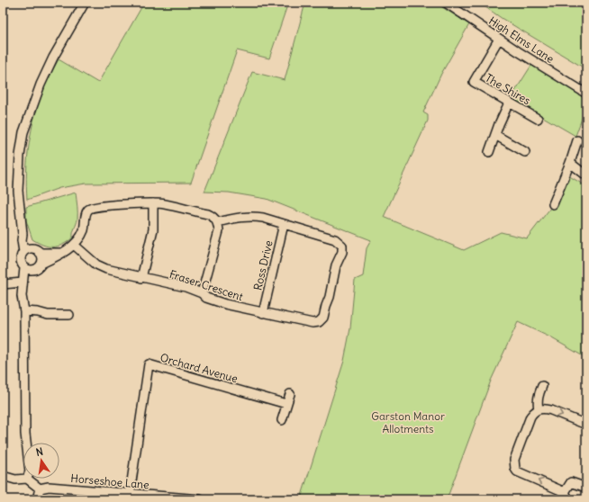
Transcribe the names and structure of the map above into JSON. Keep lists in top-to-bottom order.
{
  "streets": {
    "street": [
      "High Elms Lane",
      "The Shires",
      "Ross Drive",
      "Fraser Crescent",
      "Orchard Avenue",
      "Horseshoe Lane"
    ]
  },
  "crossings": [
    ["High Elms Lane", "The Shires"],
    ["Ross Drive", "Fraser Crescent"],
    ["Orchard Avenue", "Horseshoe Lane"]
  ],
  "parks": ["Garston Manor Allotments"],
  "north": "top"
}
